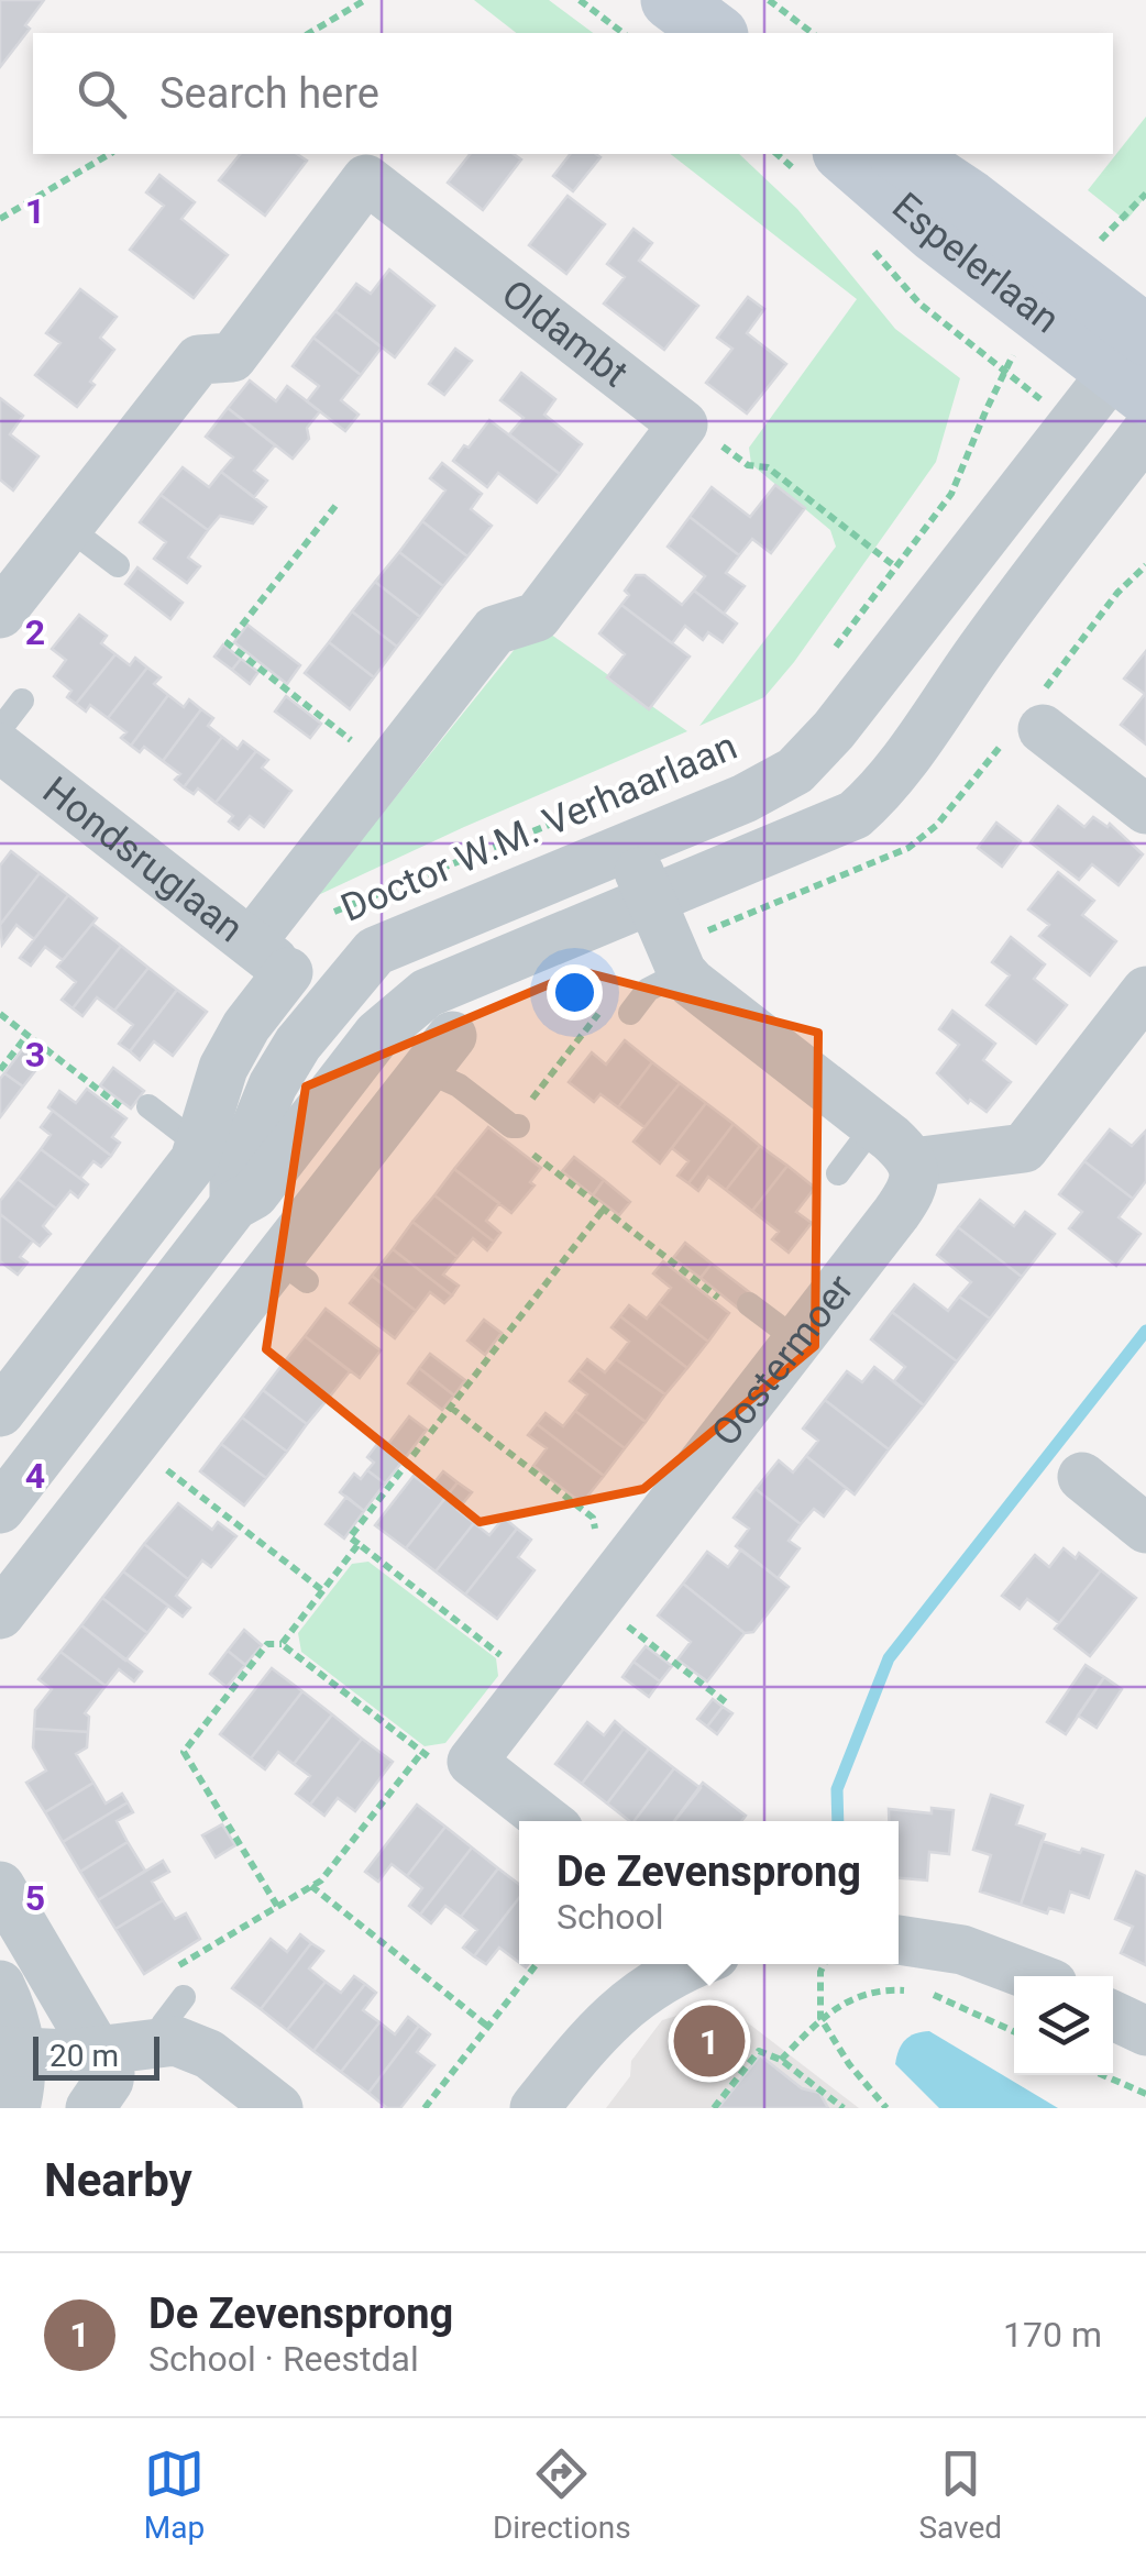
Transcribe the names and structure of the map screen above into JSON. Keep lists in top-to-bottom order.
{
  "streets": {
    "main road": ["Espelerlaan"],
    "street": [
      "Oldambt",
      "Doctor W.M. Verhaarlaan",
      "Hondsruglaan",
      "Oostermoer"
    ]
  },
  "crossings": [
    ["Espelerlaan", "Doctor W.M. Verhaarlaan"],
    ["Oldambt", "Hondsruglaan"]
  ],
  "scale_bar": "20 m",
  "page": {
    "search": "Search here",
    "popup": ["De Zevensprong", "School"],
    "pins": "1",
    "scale": "20 m",
    "heading": "Nearby",
    "list": [
      {
        "mark": "1",
        "name": "De Zevensprong",
        "note": "School · Reestdal",
        "value": "170 m"
      }
    ],
    "nav": ["Map", "Directions", "Saved"]
  },
  "grid": {
    "rows": [
      "1",
      "2",
      "3",
      "4",
      "5"
    ]
  }
}
